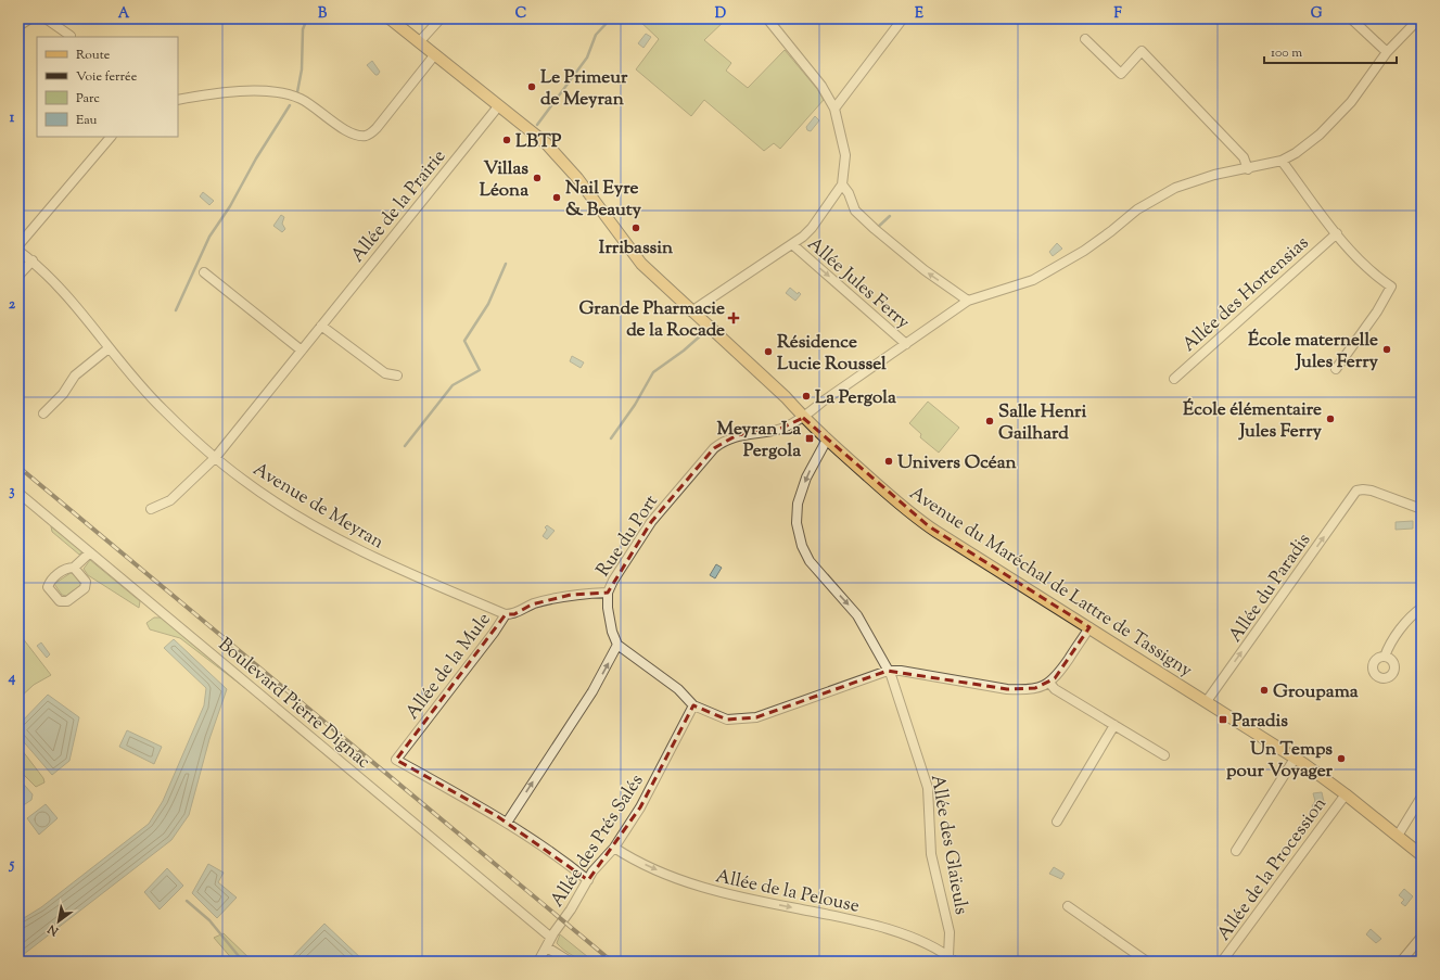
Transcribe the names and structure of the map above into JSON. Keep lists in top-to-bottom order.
{
  "streets": {
    "main road": ["Avenue du Maréchal de Lattre de Tassigny"],
    "street": [
      "Allée de la Prairie",
      "Allée Jules Ferry",
      "Allée des Hortensias",
      "Avenue de Meyran",
      "Rue du Port",
      "Allée du Paradis",
      "Allée de la Mule",
      "Boulevard Pierre Dignac",
      "Allée des Prés Salés",
      "Allée des Glaïeuls",
      "Allée de la Procession",
      "Allée de la Pelouse"
    ]
  },
  "crossings": [
    ["Allée de la Prairie", "Avenue de Meyran"],
    ["Allée de la Prairie", "Avenue du Maréchal de Lattre de Tassigny"],
    ["Allée Jules Ferry", "Rue du Port"],
    ["Avenue de Meyran", "Allée de la Mule"],
    ["Rue du Port", "Avenue du Maréchal de Lattre de Tassigny"],
    ["Rue du Port", "Allée de la Mule"],
    ["Avenue du Maréchal de Lattre de Tassigny", "Allée du Paradis"],
    ["Avenue du Maréchal de Lattre de Tassigny", "Allée des Glaïeuls"],
    ["Avenue du Maréchal de Lattre de Tassigny", "Allée de la Procession"],
    ["Boulevard Pierre Dignac", "Allée des Prés Salés"],
    ["Allée des Prés Salés", "Allée de la Pelouse"],
    ["Allée des Glaïeuls", "Allée de la Pelouse"]
  ],
  "one_way": ["Allée du Paradis", "Allée des Glaïeuls", "Allée de la Pelouse"],
  "places": {
    "other": [
      "Le Primeur de Meyran",
      "LBTP",
      "Villas Léona",
      "Nail Eyre & Beauty",
      "Irribassin",
      "École maternelle Jules Ferry",
      "Résidence Lucie Roussel",
      "La Pergola",
      "École élémentaire Jules Ferry",
      "Salle Henri Gailhard",
      "Univers Océan",
      "Groupama",
      "Un Temps pour Voyager"
    ],
    "health": ["Grande Pharmacie de la Rocade"],
    "transit": ["Meyran La Pergola", "Paradis"]
  },
  "legend": [
    "Route",
    "Voie ferrée",
    "Parc",
    "Eau"
  ],
  "scale_bar": "100 m",
  "north": "bottom left",
  "grid": {
    "columns": [
      "A",
      "B",
      "C",
      "D",
      "E",
      "F",
      "G"
    ],
    "rows": [
      "1",
      "2",
      "3",
      "4",
      "5"
    ]
  }
}
